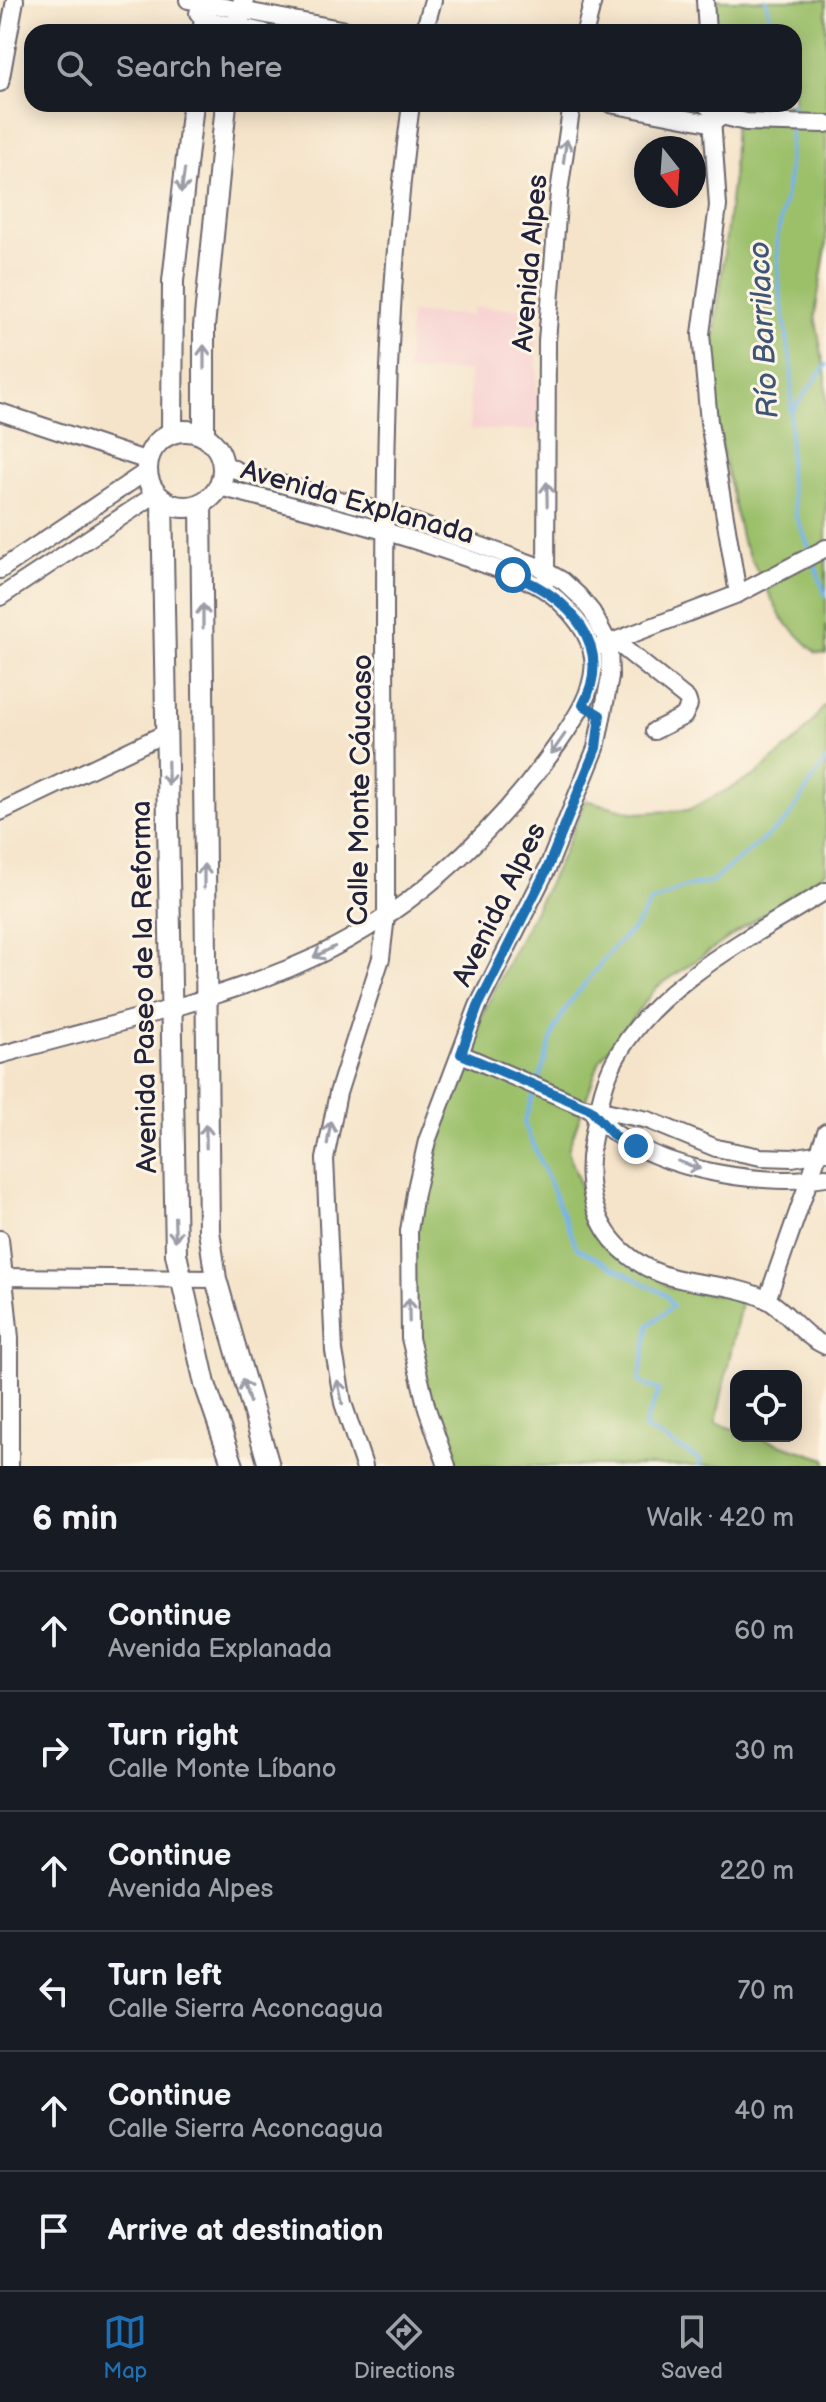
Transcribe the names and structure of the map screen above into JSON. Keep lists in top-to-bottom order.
{
  "streets": {
    "main road": ["Avenida Paseo de la Reforma"],
    "street": ["Avenida Alpes", "Avenida Explanada", "Calle Monte Cáucaso"]
  },
  "crossings": [
    ["Avenida Alpes", "Avenida Explanada"],
    ["Avenida Explanada", "Calle Monte Cáucaso"],
    ["Avenida Explanada", "Avenida Paseo de la Reforma"]
  ],
  "one_way": ["Avenida Alpes", "Calle Monte Cáucaso"],
  "water": ["Río Barrilaco"],
  "north": "bottom",
  "page": {
    "search": "Search here",
    "heading": ["6 min", "Walk · 420 m"],
    "list": [
      ["Continue", "Avenida Explanada", "60 m"],
      ["Turn right", "Calle Monte Líbano", "30 m"],
      ["Continue", "Avenida Alpes", "220 m"],
      ["Turn left", "Calle Sierra Aconcagua", "70 m"],
      ["Continue", "Calle Sierra Aconcagua", "40 m"],
      "Arrive at destination"
    ],
    "nav": ["Map", "Directions", "Saved"]
  }
}
